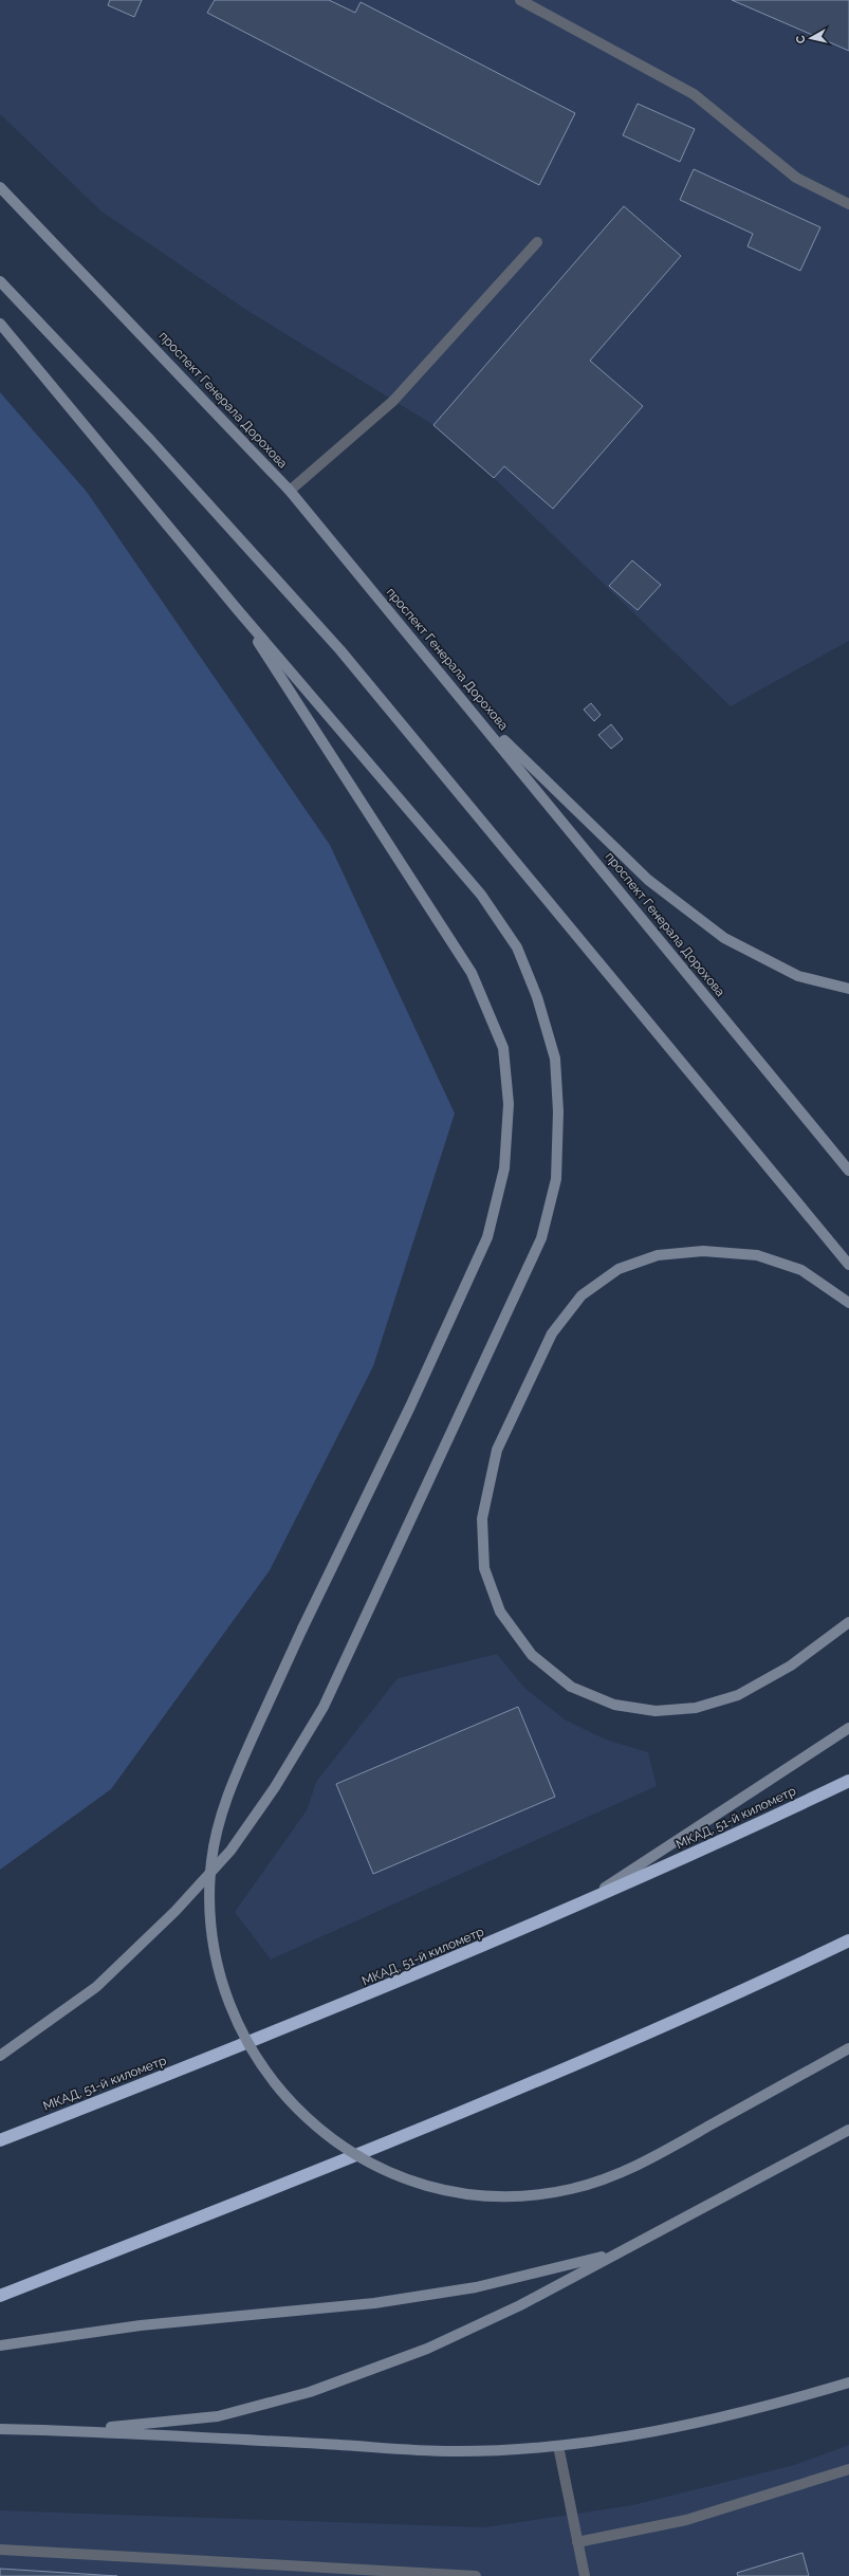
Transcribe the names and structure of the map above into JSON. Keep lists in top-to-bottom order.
{
  "streets": {
    "highway": ["МКАД, 51-й километр"],
    "main road": ["проспект Генерала Дорохова"]
  },
  "north": "left"
}
